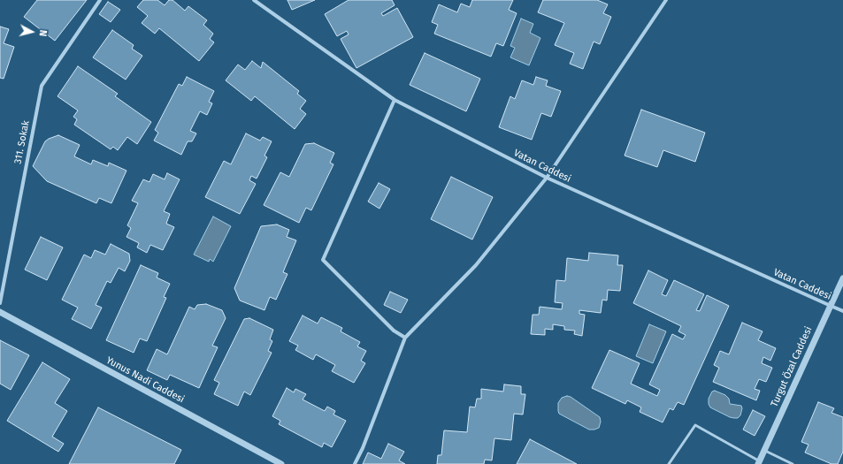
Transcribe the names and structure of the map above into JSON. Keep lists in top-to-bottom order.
{
  "streets": {
    "street": [
      "311. Sokak",
      "Vatan Caddesi",
      "Turgut Özal Caddesi",
      "Yunus Nadi Caddesi"
    ]
  },
  "crossings": [
    ["Vatan Caddesi", "Turgut Özal Caddesi"]
  ],
  "north": "right"
}
